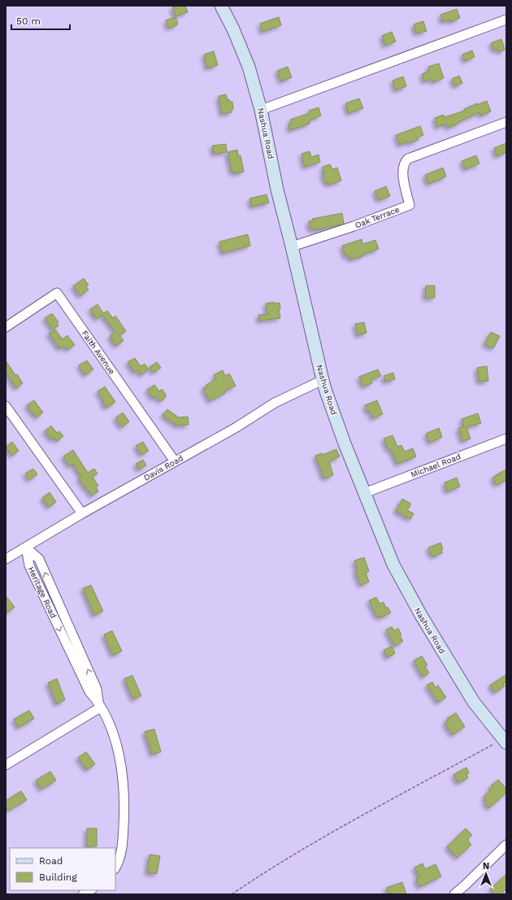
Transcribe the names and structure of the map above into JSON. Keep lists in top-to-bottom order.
{
  "streets": {
    "main road": ["Nashua Road"],
    "street": [
      "Oak Terrace",
      "Faith Avenue",
      "Michael Road",
      "Davis Road",
      "Heritage Road"
    ]
  },
  "crossings": [
    ["Nashua Road", "Oak Terrace"],
    ["Nashua Road", "Michael Road"],
    ["Nashua Road", "Davis Road"],
    ["Faith Avenue", "Davis Road"],
    ["Davis Road", "Heritage Road"]
  ],
  "legend": ["Road", "Building"],
  "scale_bar": "50 m",
  "north": "top"
}
